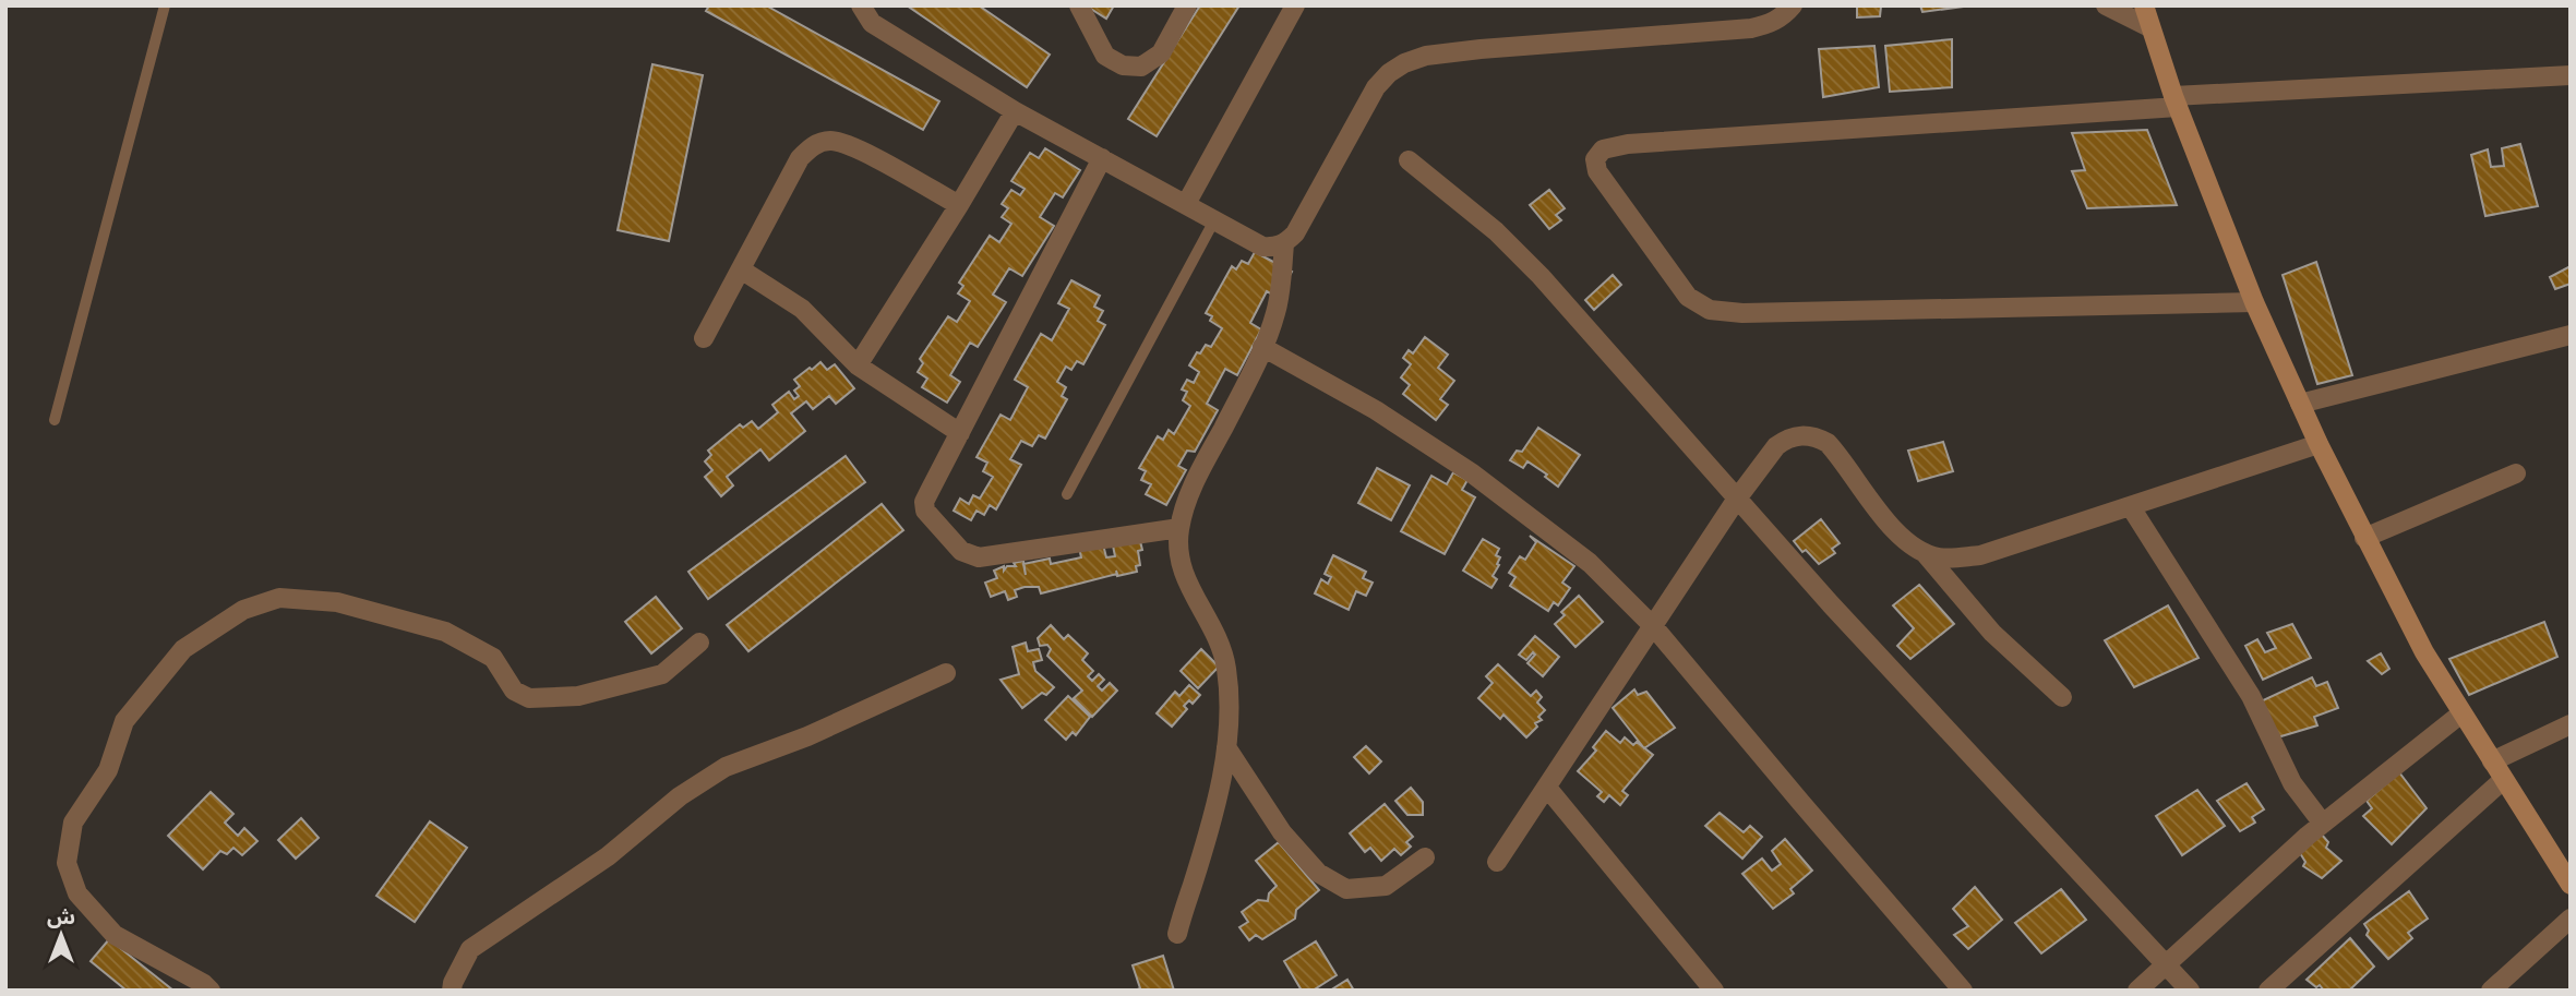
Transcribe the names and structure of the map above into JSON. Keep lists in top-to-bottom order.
{
  "north": "top"
}
